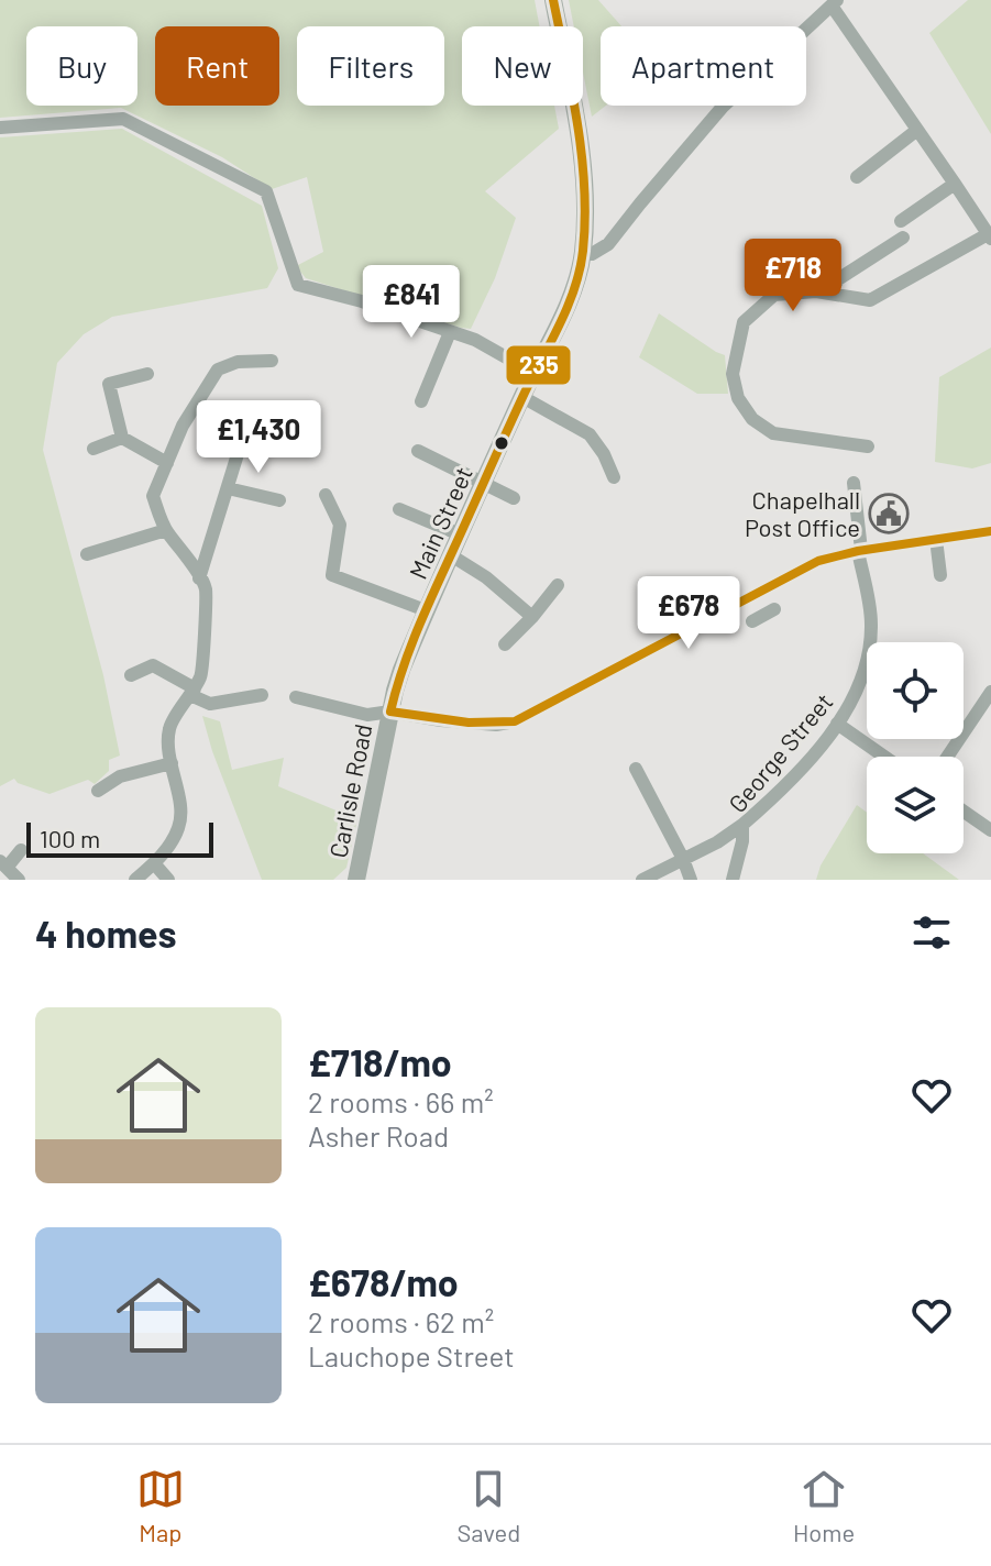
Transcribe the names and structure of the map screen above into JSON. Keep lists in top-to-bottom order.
{
  "streets": {
    "main road": ["Main Street", "Carlisle Road"],
    "street": ["George Street"]
  },
  "crossings": [
    ["Main Street", "Carlisle Road"]
  ],
  "places": {
    "public building": ["Chapelhall Post Office"]
  },
  "lines": ["transit line 235"],
  "scale_bar": "100 m",
  "page": {
    "chip": [
      "Buy",
      "Rent",
      "Filters",
      "New",
      "Apartment"
    ],
    "price": [
      "£718",
      "£841",
      "£1,430",
      "£678"
    ],
    "scale": "100 m",
    "heading": "4 homes",
    "list": [
      {
        "name": "£718/mo",
        "note": "2 rooms · 66 m² · Asher Road"
      },
      {
        "name": "£678/mo",
        "note": "2 rooms · 62 m² · Lauchope Street"
      }
    ],
    "tabs": ["Map", "Saved", "Home"]
  }
}
